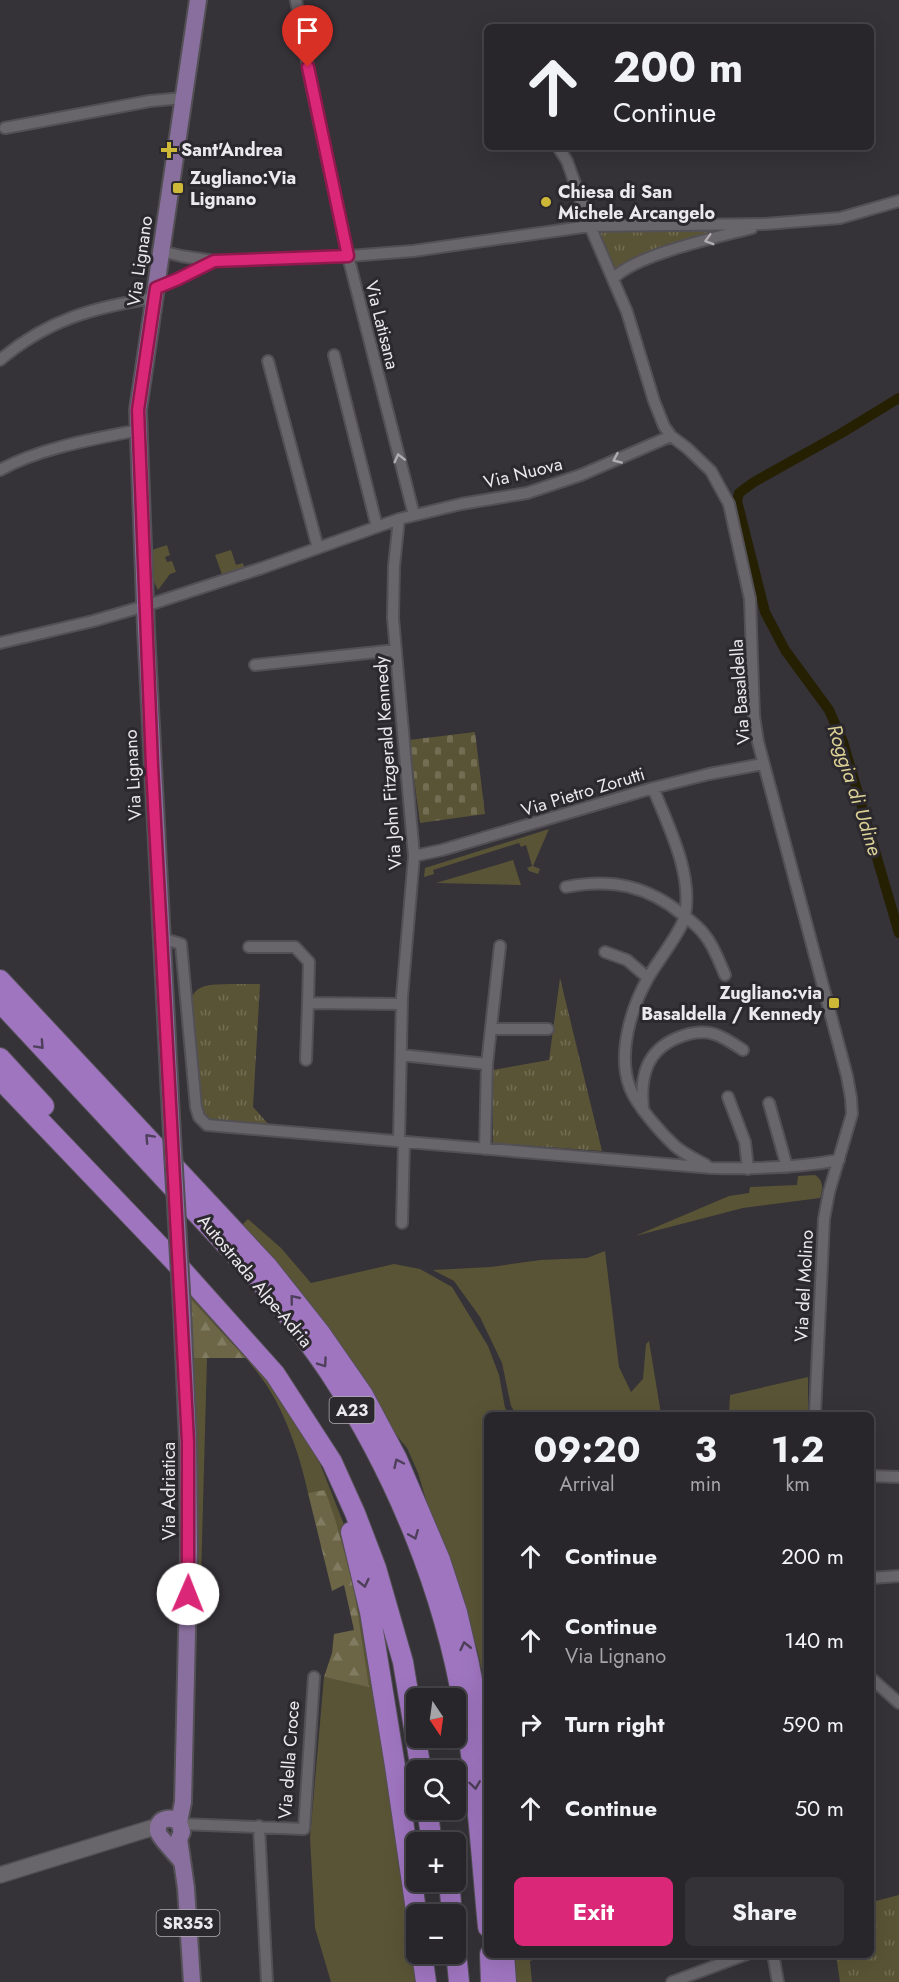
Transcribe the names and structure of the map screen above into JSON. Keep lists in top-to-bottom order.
{
  "streets": {
    "highway": ["Autostrada Alpe-Adria", "A23"],
    "main road": [
      "Via Lignano",
      "Via Adriatica",
      "Via della Croce",
      "SR353"
    ],
    "street": [
      "Via Latisana",
      "Via Nuova",
      "Via Basaldella",
      "Via John Fitzgerald Kennedy",
      "Via Pietro Zorutti",
      "Via del Molino"
    ]
  },
  "crossings": [
    ["Via Lignano", "Via Nuova"],
    ["Via Lignano", "Via Adriatica"],
    ["Via Latisana", "Via Nuova"],
    ["Via Nuova", "Via Basaldella"],
    ["Via Nuova", "Via John Fitzgerald Kennedy"],
    ["Via Basaldella", "Via Pietro Zorutti"],
    ["Via Basaldella", "Via del Molino"],
    ["Via John Fitzgerald Kennedy", "Via Pietro Zorutti"],
    ["Via Adriatica", "Via della Croce"]
  ],
  "one_way": ["Via Nuova"],
  "water": ["Roggia di Udine"],
  "places": {
    "health": ["Sant'Andrea"],
    "transit": ["Zugliano:Via Lignano", "Zugliano:via Basaldella / Kennedy"],
    "other": ["Chiesa di San Michele Arcangelo"]
  },
  "north": "bottom",
  "page": {
    "turn": ["200 m", "Continue"],
    "eta": [
      "09:20",
      "Arrival",
      "3",
      "min",
      "1.2",
      "km"
    ],
    "list": [
      {
        "name": "Continue",
        "value": "200 m"
      },
      {
        "name": "Continue",
        "note": "Via Lignano",
        "value": "140 m"
      },
      {
        "name": "Turn right",
        "value": "590 m"
      },
      {
        "name": "Continue",
        "value": "50 m"
      }
    ],
    "map_buttons": ["+", "−"],
    "buttons": ["Exit", "Share"]
  }
}
